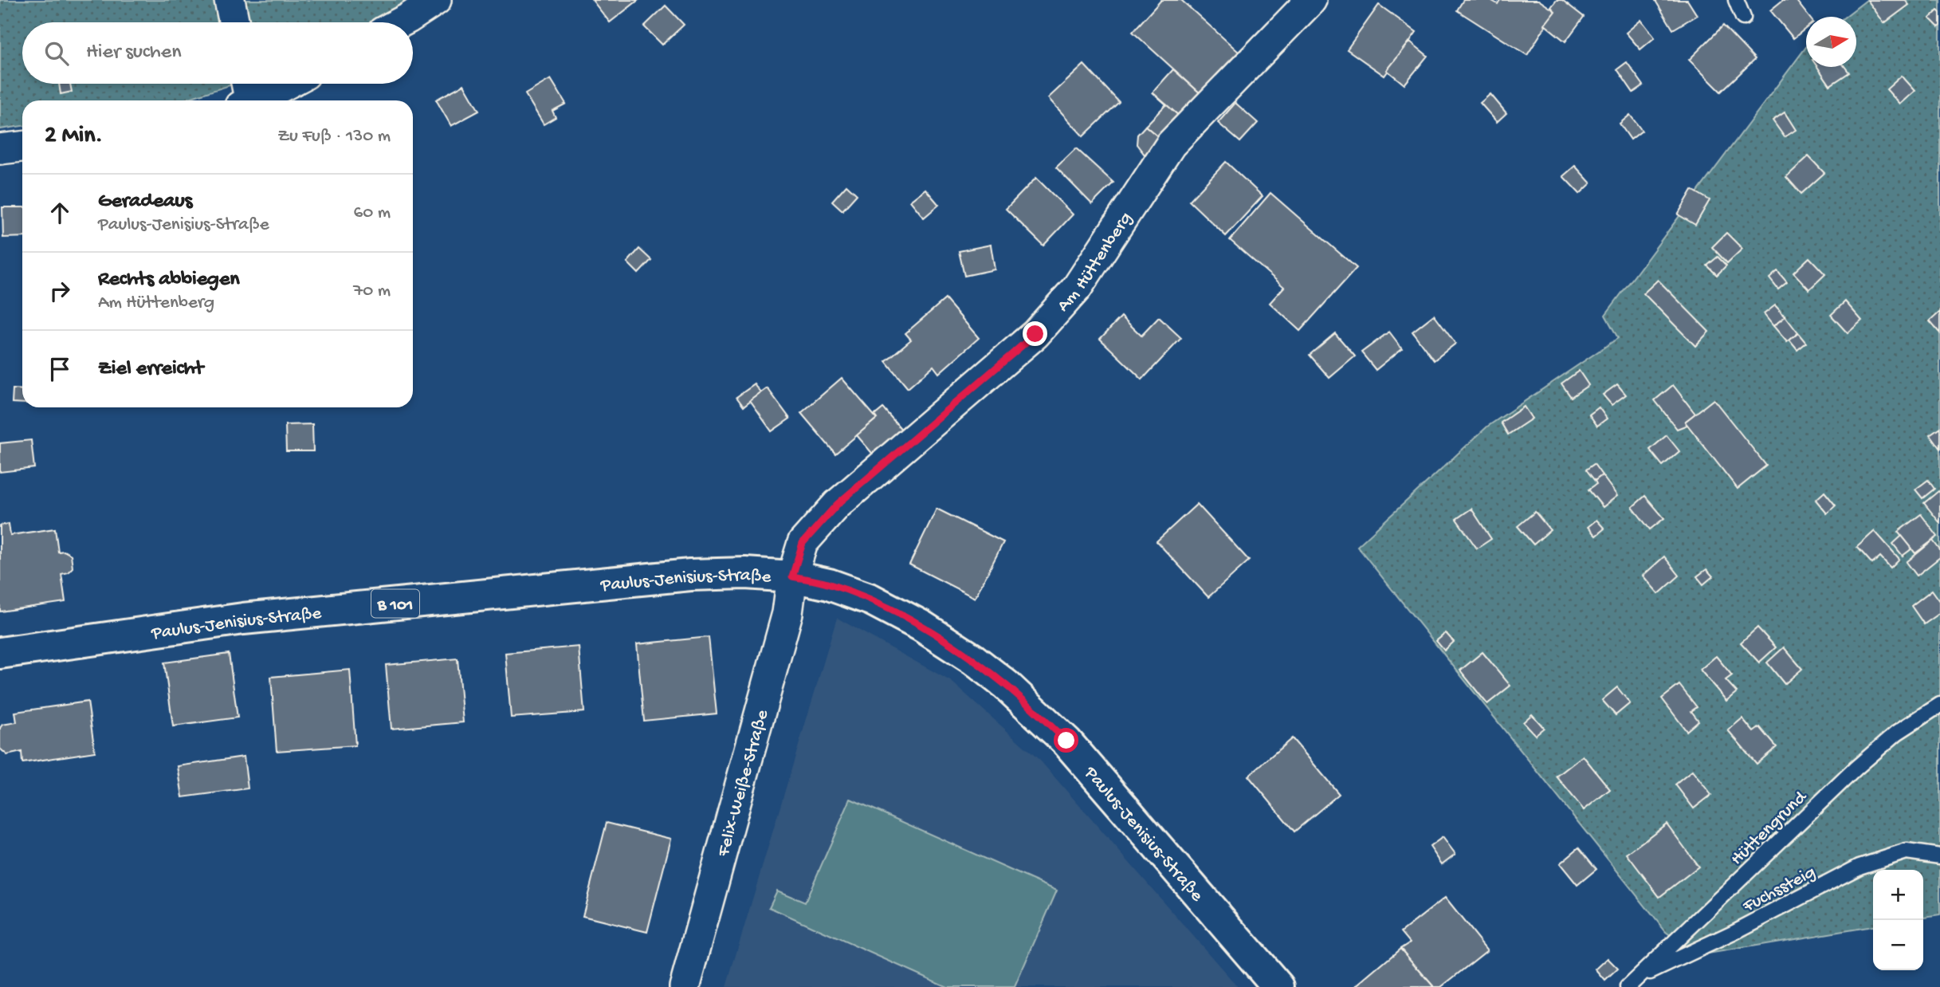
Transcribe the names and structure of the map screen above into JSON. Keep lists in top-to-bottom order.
{
  "streets": {
    "main road": ["Paulus-Jenisius-Straße", "B 101"],
    "street": ["Am Hüttenberg", "Felix-Weiße-Straße"],
    "lane": ["Hüttengrund", "Fuchssteig"]
  },
  "crossings": [
    ["Am Hüttenberg", "Paulus-Jenisius-Straße"],
    ["Am Hüttenberg", "Felix-Weiße-Straße"],
    ["Paulus-Jenisius-Straße", "Felix-Weiße-Straße"],
    ["Hüttengrund", "Fuchssteig"]
  ],
  "north": "right",
  "page": {
    "search": "Hier suchen",
    "heading": ["2 Min.", "Zu Fuß · 130 m"],
    "list": [
      ["Geradeaus", "Paulus-Jenisius-Straße", "60 m"],
      ["Rechts abbiegen", "Am Hüttenberg", "70 m"],
      "Ziel erreicht"
    ],
    "map_buttons": ["+", "−"]
  }
}
